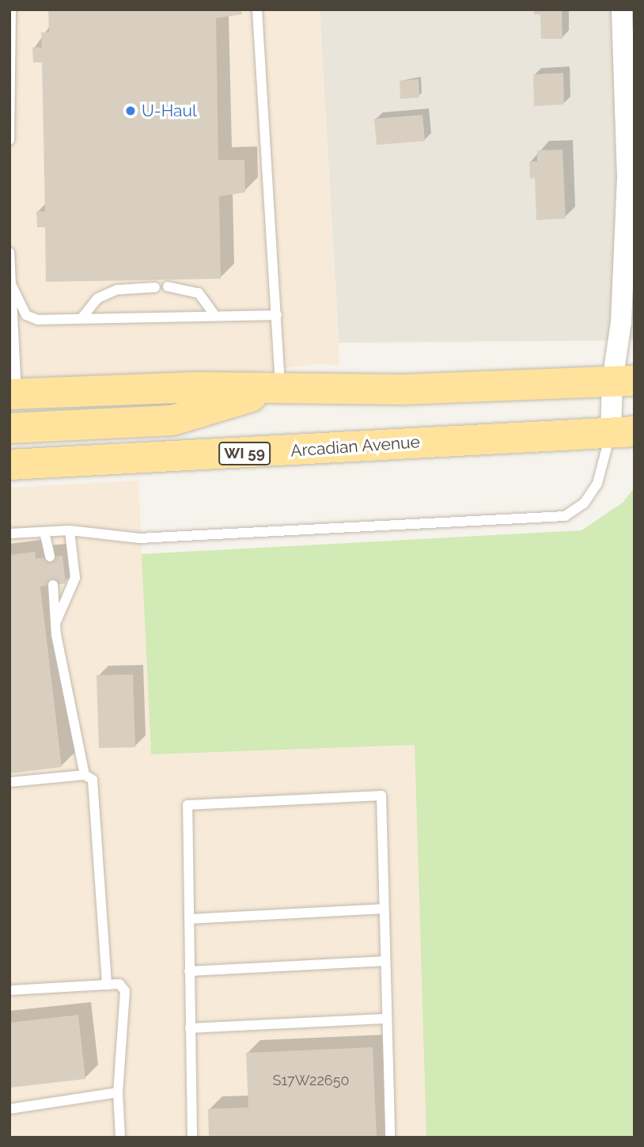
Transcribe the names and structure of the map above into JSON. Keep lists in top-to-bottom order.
{
  "streets": {
    "main road": ["Arcadian Avenue", "WI 59"]
  },
  "places": ["U-Haul"],
  "house_numbers": ["S17W22650"]
}
